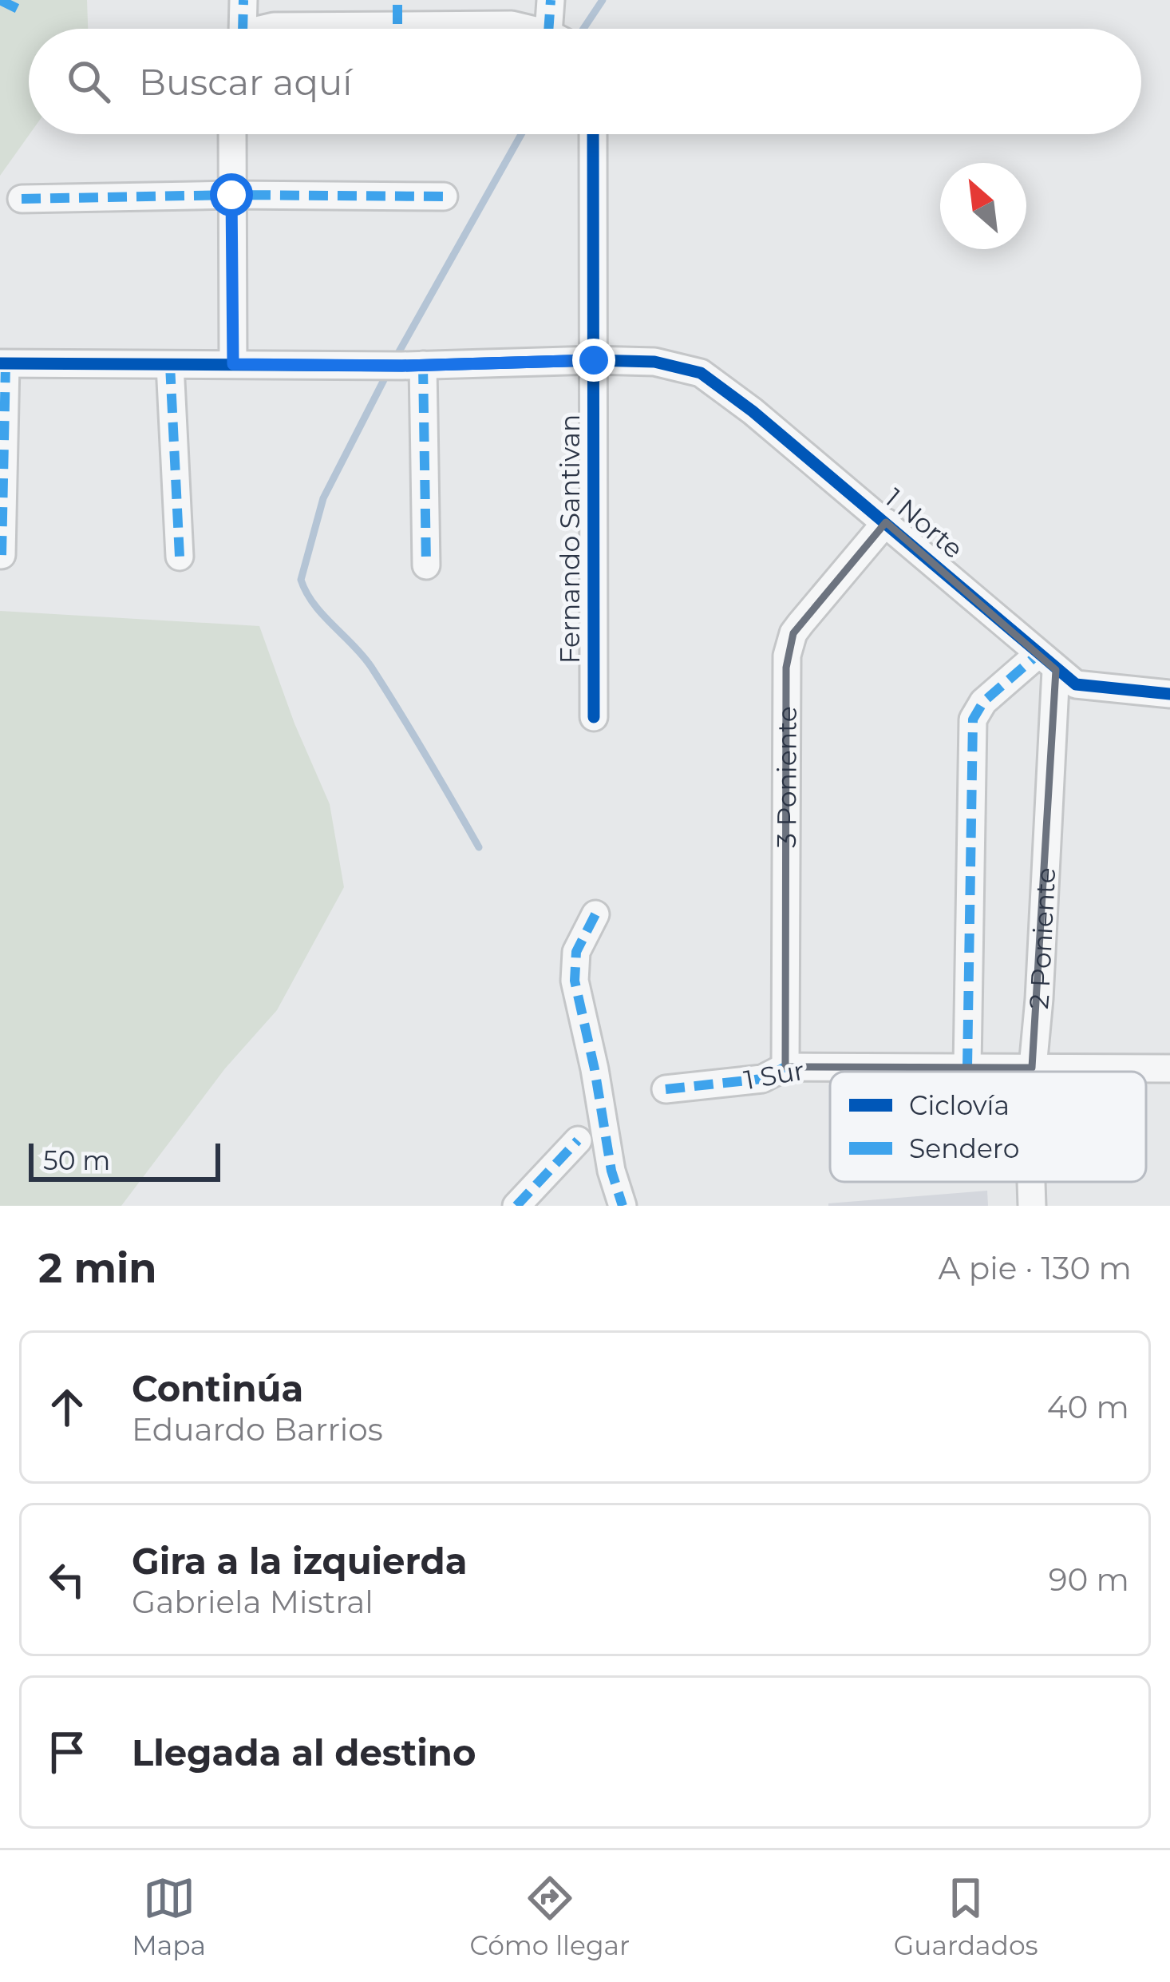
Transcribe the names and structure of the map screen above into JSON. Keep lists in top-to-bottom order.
{
  "streets": {
    "street": [
      "1 Norte",
      "Fernando Santivan",
      "3 Poniente",
      "2 Poniente",
      "1 Sur"
    ]
  },
  "crossings": [
    ["1 Norte", "Fernando Santivan"],
    ["1 Norte", "3 Poniente"],
    ["1 Norte", "2 Poniente"],
    ["3 Poniente", "1 Sur"],
    ["2 Poniente", "1 Sur"]
  ],
  "legend": ["Ciclovía", "Sendero"],
  "scale_bar": "50 m",
  "north": "top left",
  "page": {
    "search": "Buscar aquí",
    "scale": "50 m",
    "heading": ["2 min", "A pie · 130 m"],
    "list": [
      ["Continúa", "Eduardo Barrios", "40 m"],
      ["Gira a la izquierda", "Gabriela Mistral", "90 m"],
      "Llegada al destino"
    ],
    "nav": ["Mapa", "Cómo llegar", "Guardados"]
  }
}
